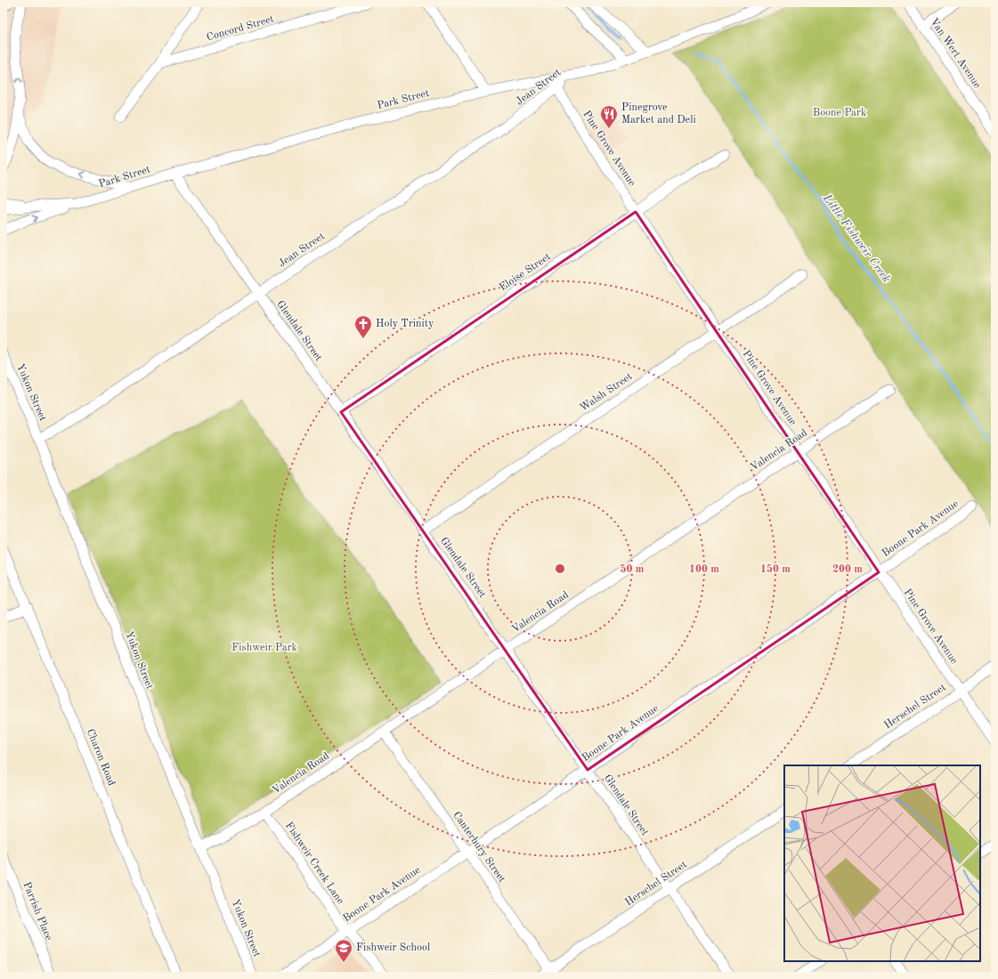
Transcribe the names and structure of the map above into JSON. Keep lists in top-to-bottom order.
{
  "streets": {
    "street": [
      "Concord Street",
      "Van Wert Avenue",
      "Jean Street",
      "Park Street",
      "Pine Grove Avenue",
      "Eloise Street",
      "Glendale Street",
      "Yukon Street",
      "Walsh Street",
      "Valencia Road",
      "Boone Park Avenue",
      "Herschel Street",
      "Charon Road",
      "Canterbury Street",
      "Fishweir Creek Lane",
      "Parrish Place"
    ]
  },
  "crossings": [
    ["Jean Street", "Park Street"],
    ["Jean Street", "Pine Grove Avenue"],
    ["Jean Street", "Glendale Street"],
    ["Jean Street", "Yukon Street"],
    ["Park Street", "Pine Grove Avenue"],
    ["Park Street", "Glendale Street"],
    ["Pine Grove Avenue", "Eloise Street"],
    ["Pine Grove Avenue", "Walsh Street"],
    ["Pine Grove Avenue", "Valencia Road"],
    ["Pine Grove Avenue", "Boone Park Avenue"],
    ["Pine Grove Avenue", "Herschel Street"],
    ["Eloise Street", "Glendale Street"],
    ["Glendale Street", "Walsh Street"],
    ["Glendale Street", "Valencia Road"],
    ["Glendale Street", "Boone Park Avenue"],
    ["Glendale Street", "Herschel Street"],
    ["Yukon Street", "Valencia Road"],
    ["Valencia Road", "Canterbury Street"],
    ["Valencia Road", "Fishweir Creek Lane"],
    ["Boone Park Avenue", "Canterbury Street"],
    ["Boone Park Avenue", "Fishweir Creek Lane"],
    ["Herschel Street", "Canterbury Street"]
  ],
  "water": ["Little Fishweir Creek"],
  "parks": ["Boone Park", "Fishweir Park"],
  "places": {
    "restaurant": ["Pinegrove Market and Deli"],
    "church": ["Holy Trinity"],
    "school or university": ["Fishweir School"]
  },
  "rings": [
    "50 m",
    "100 m",
    "150 m",
    "200 m"
  ]
}
